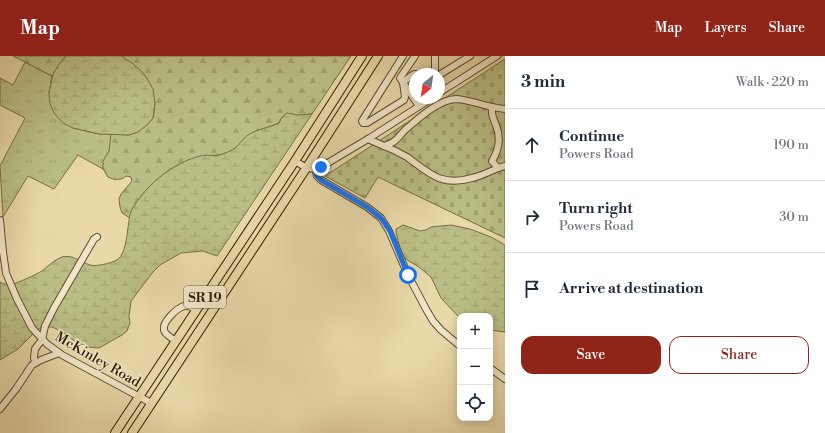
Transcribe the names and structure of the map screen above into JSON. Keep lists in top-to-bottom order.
{
  "streets": {
    "main road": ["SR 19"],
    "street": ["McKinley Road"]
  },
  "crossings": [
    ["SR 19", "McKinley Road"]
  ],
  "north": "bottom left",
  "page": {
    "header": "Map",
    "nav": ["Map", "Layers", "Share"],
    "heading": ["3 min", "Walk · 220 m"],
    "list": [
      ["Continue", "Powers Road", "190 m"],
      ["Turn right", "Powers Road", "30 m"],
      "Arrive at destination"
    ],
    "map_buttons": ["+", "−"],
    "buttons": ["Save", "Share"]
  }
}
